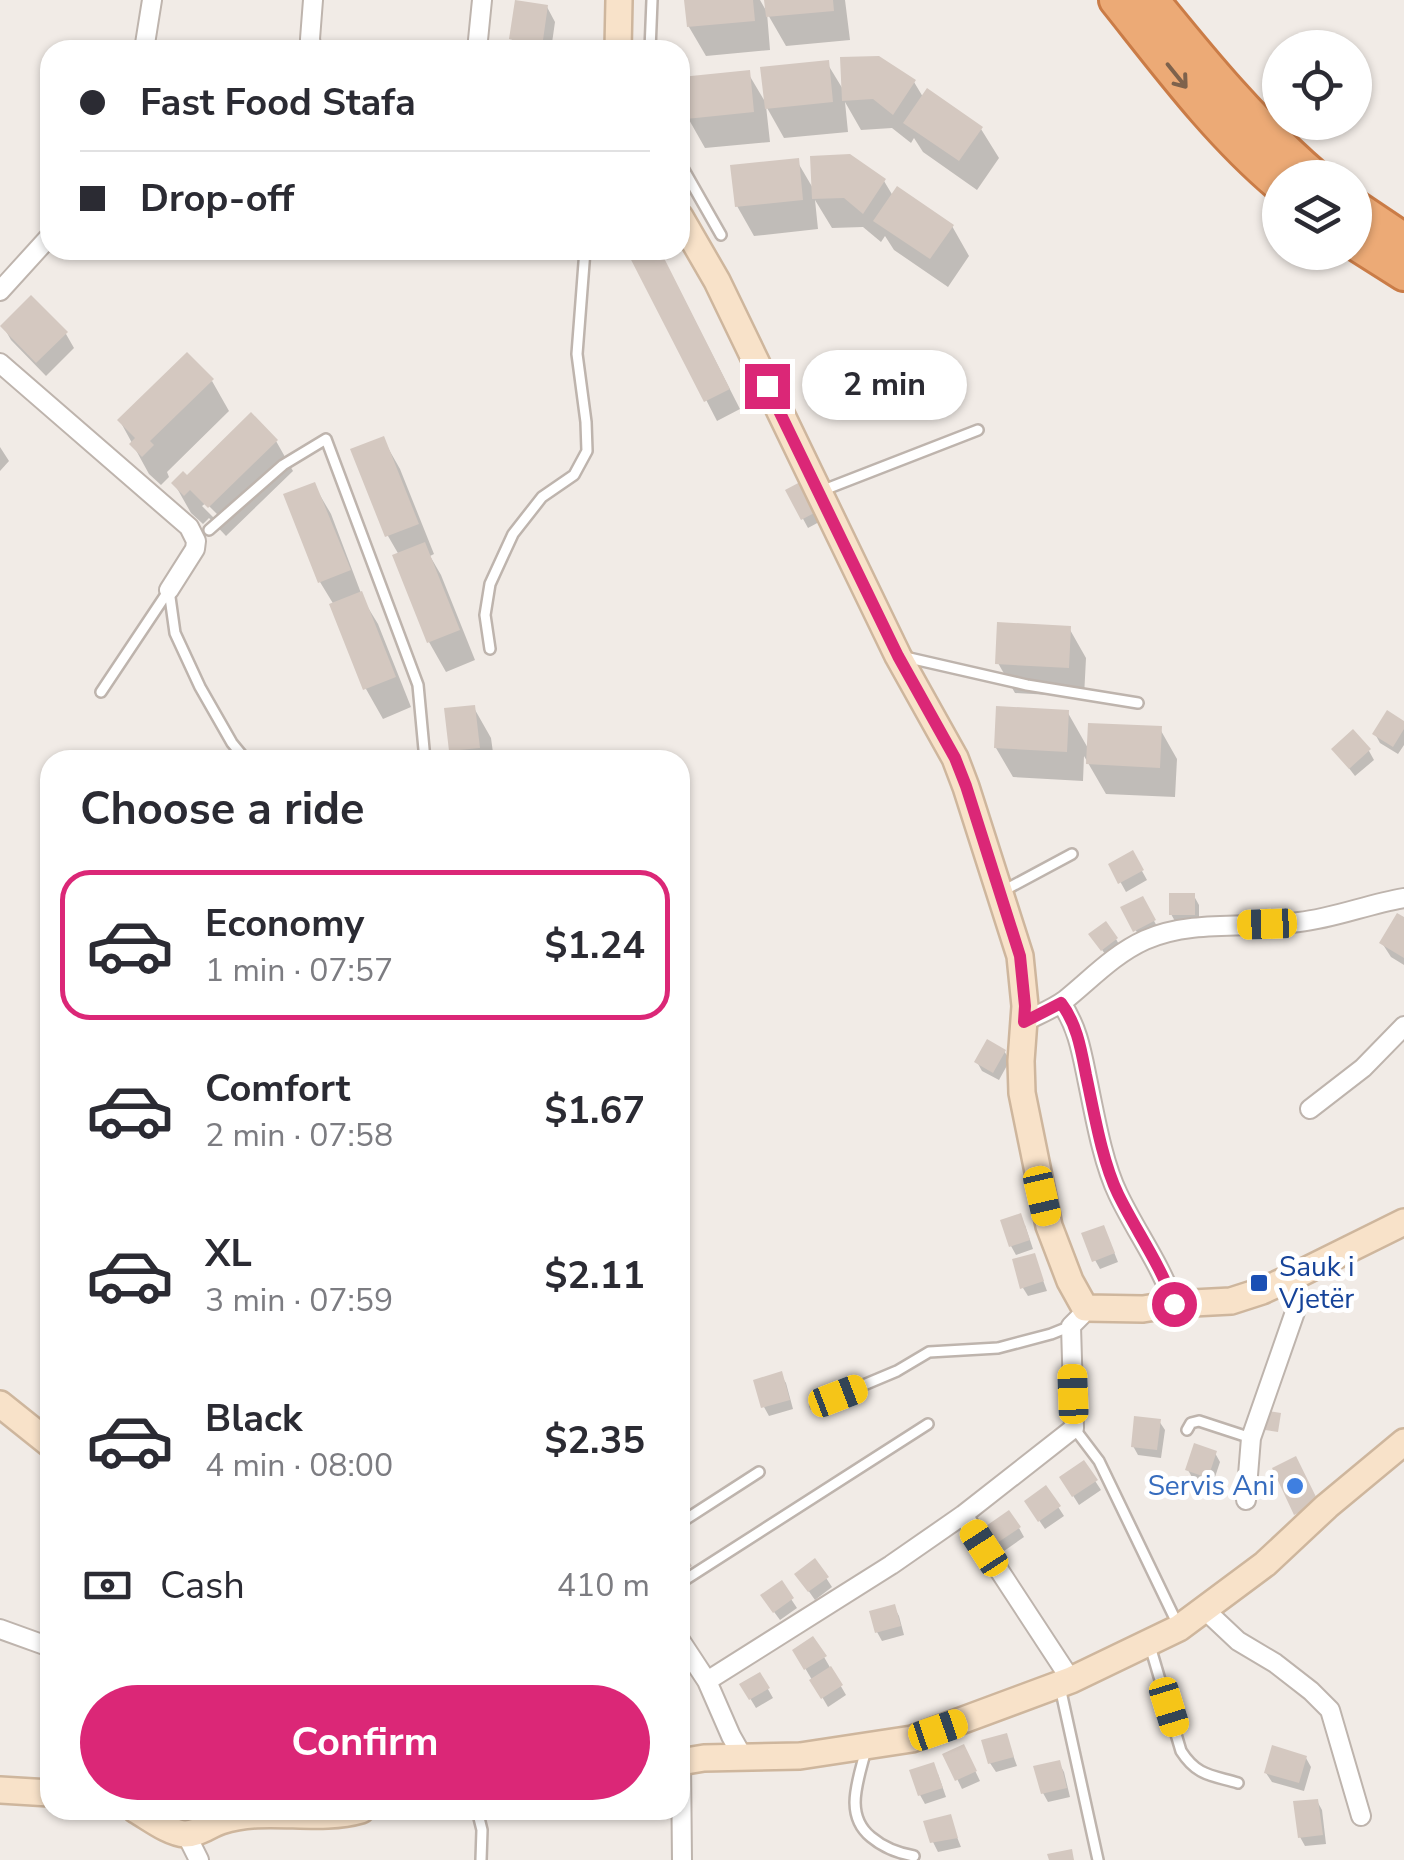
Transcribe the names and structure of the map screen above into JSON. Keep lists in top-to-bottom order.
{
  "places": {
    "transit": ["Sauk i Vjetër"],
    "other": ["Servis Ani"]
  },
  "page": {
    "banner": ["Fast Food Stafa", "Drop-off"],
    "bubble": "2 min",
    "heading": "Choose a ride",
    "list": [
      {
        "name": "Economy",
        "note": "1 min · 07:57",
        "value": "$1.24"
      },
      {
        "name": "Comfort",
        "note": "2 min · 07:58",
        "value": "$1.67"
      },
      {
        "name": "XL",
        "note": "3 min · 07:59",
        "value": "$2.11"
      },
      {
        "name": "Black",
        "note": "4 min · 08:00",
        "value": "$2.35"
      }
    ],
    "pay": ["Cash", "410 m"],
    "buttons": "Confirm"
  }
}
